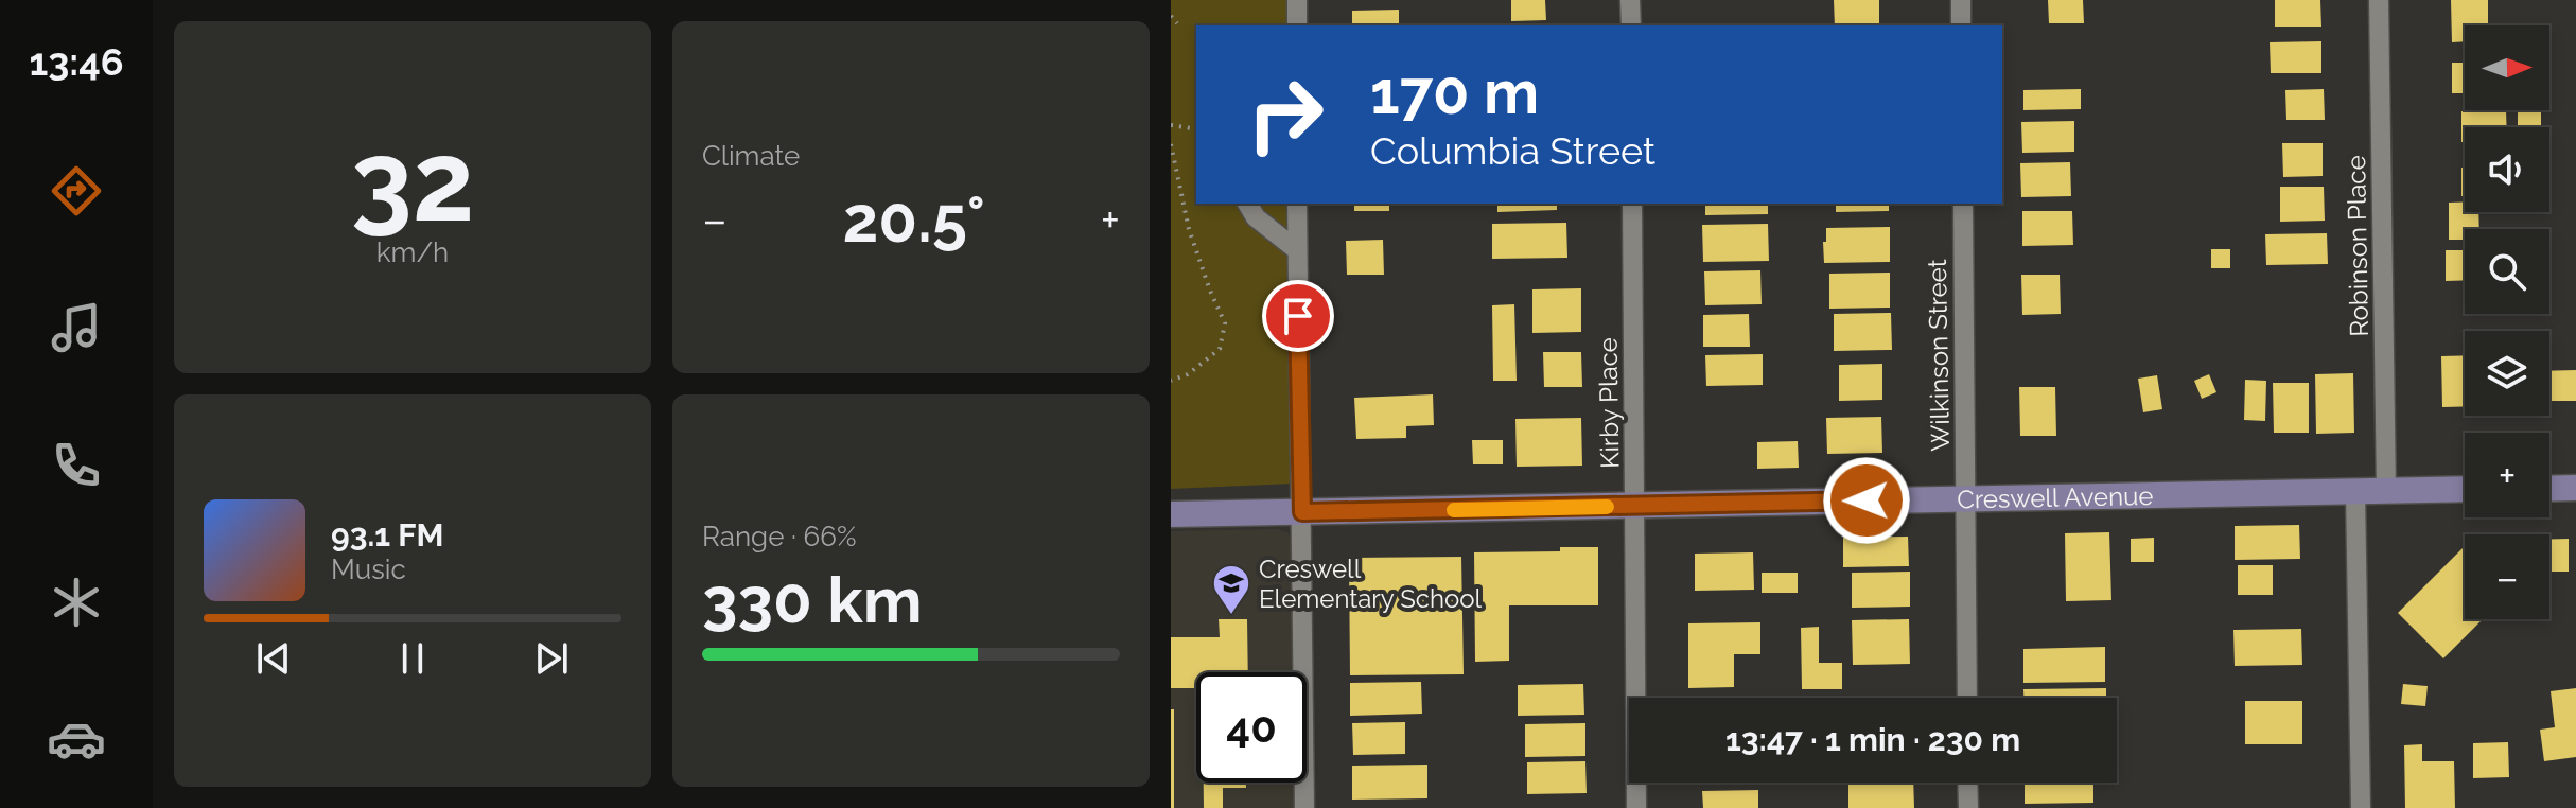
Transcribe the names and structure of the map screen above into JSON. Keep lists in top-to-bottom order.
{
  "streets": {
    "street": [
      "Robinson Place",
      "Wilkinson Street",
      "Kirby Place",
      "Creswell Avenue"
    ]
  },
  "crossings": [
    ["Robinson Place", "Creswell Avenue"],
    ["Wilkinson Street", "Creswell Avenue"],
    ["Kirby Place", "Creswell Avenue"]
  ],
  "places": {
    "school or university": ["Creswell Elementary School"]
  },
  "north": "right",
  "page": {
    "tabs": "13:46",
    "tile": [
      ["32", "km/h"],
      "Climate",
      ["Range · 66%", "330 km"]
    ],
    "map_buttons": ["+", "−"],
    "turn": ["170 m", "Columbia Street"],
    "heat": ["−", "20.5°", "+"],
    "song": ["93.1 FM", "Music"],
    "limit": "40",
    "trip": "13:47 · 1 min · 230 m"
  }
}
